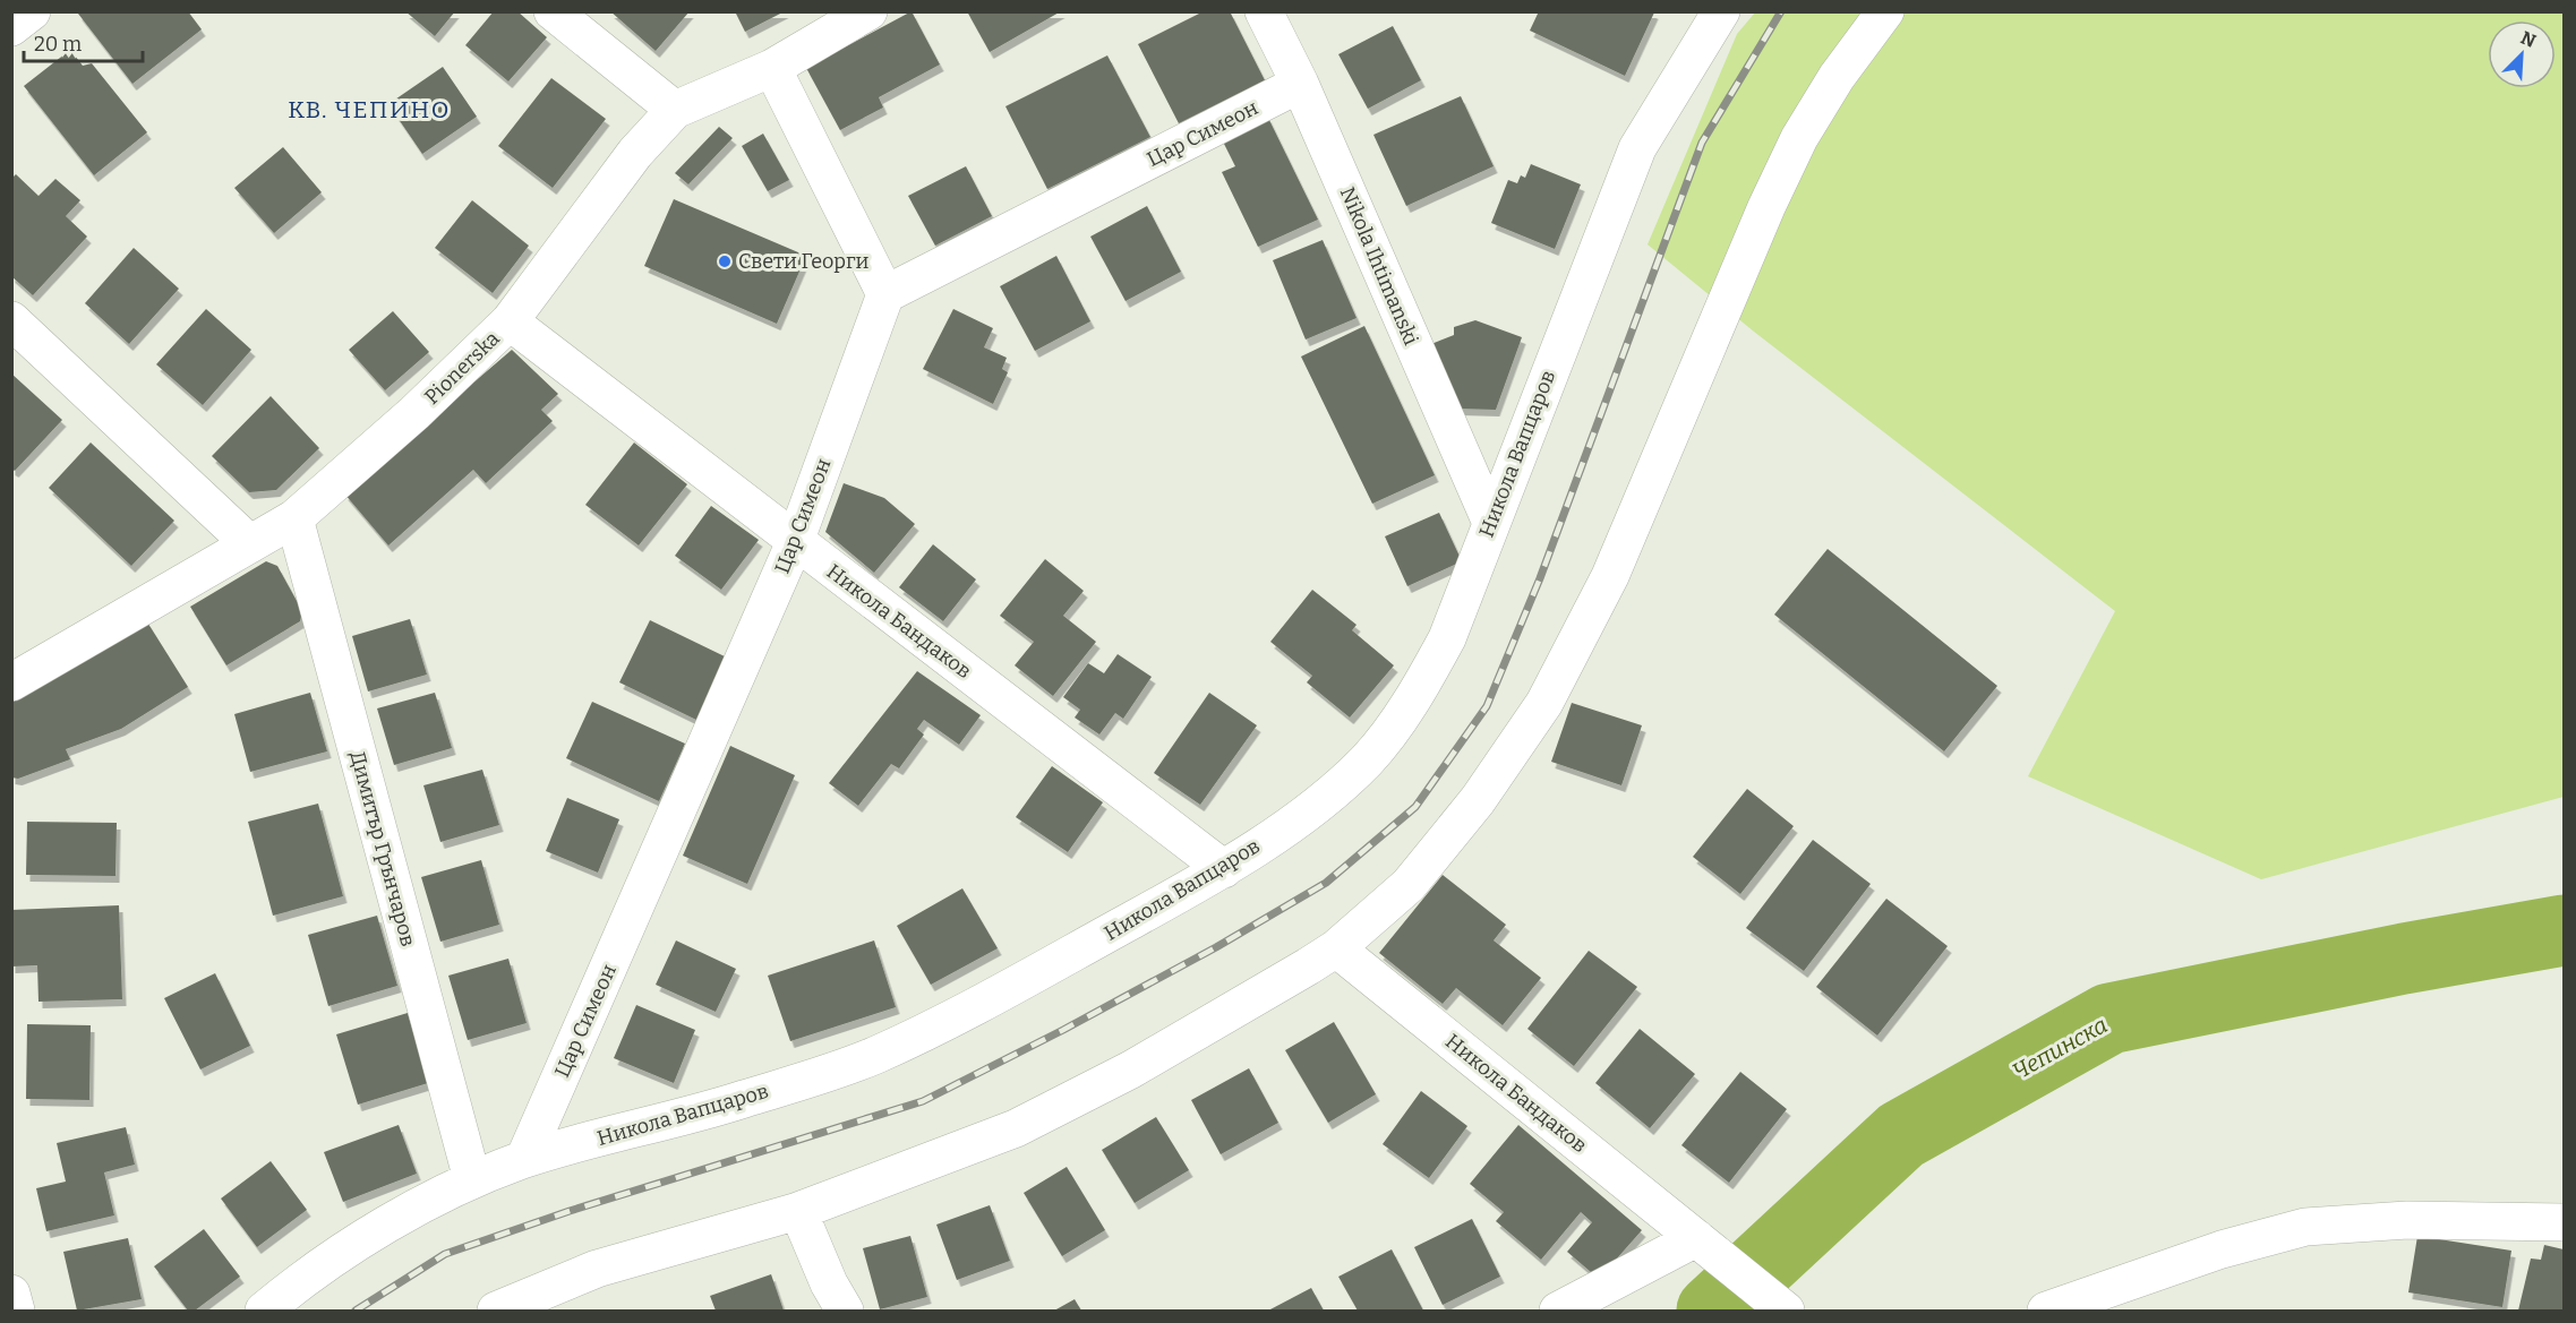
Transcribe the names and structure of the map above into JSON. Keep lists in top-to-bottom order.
{
  "streets": {
    "street": [
      "Цар Симеон",
      "Nikola Ihtimanski",
      "Pionerska",
      "Никола Вапцаров",
      "Никола Бандаков",
      "Димитър Грънчаров"
    ]
  },
  "crossings": [
    ["Цар Симеон", "Nikola Ihtimanski"],
    ["Цар Симеон", "Никола Вапцаров"],
    ["Цар Симеон", "Никола Бандаков"],
    ["Nikola Ihtimanski", "Никола Вапцаров"],
    ["Pionerska", "Никола Бандаков"],
    ["Pionerska", "Димитър Грънчаров"],
    ["Никола Вапцаров", "Никола Бандаков"],
    ["Никола Вапцаров", "Димитър Грънчаров"]
  ],
  "districts": ["КВ. ЧЕПИНО"],
  "water": ["Чепинска"],
  "places": ["Свети Георги"],
  "scale_bar": "20 m",
  "north": "top right"
}
